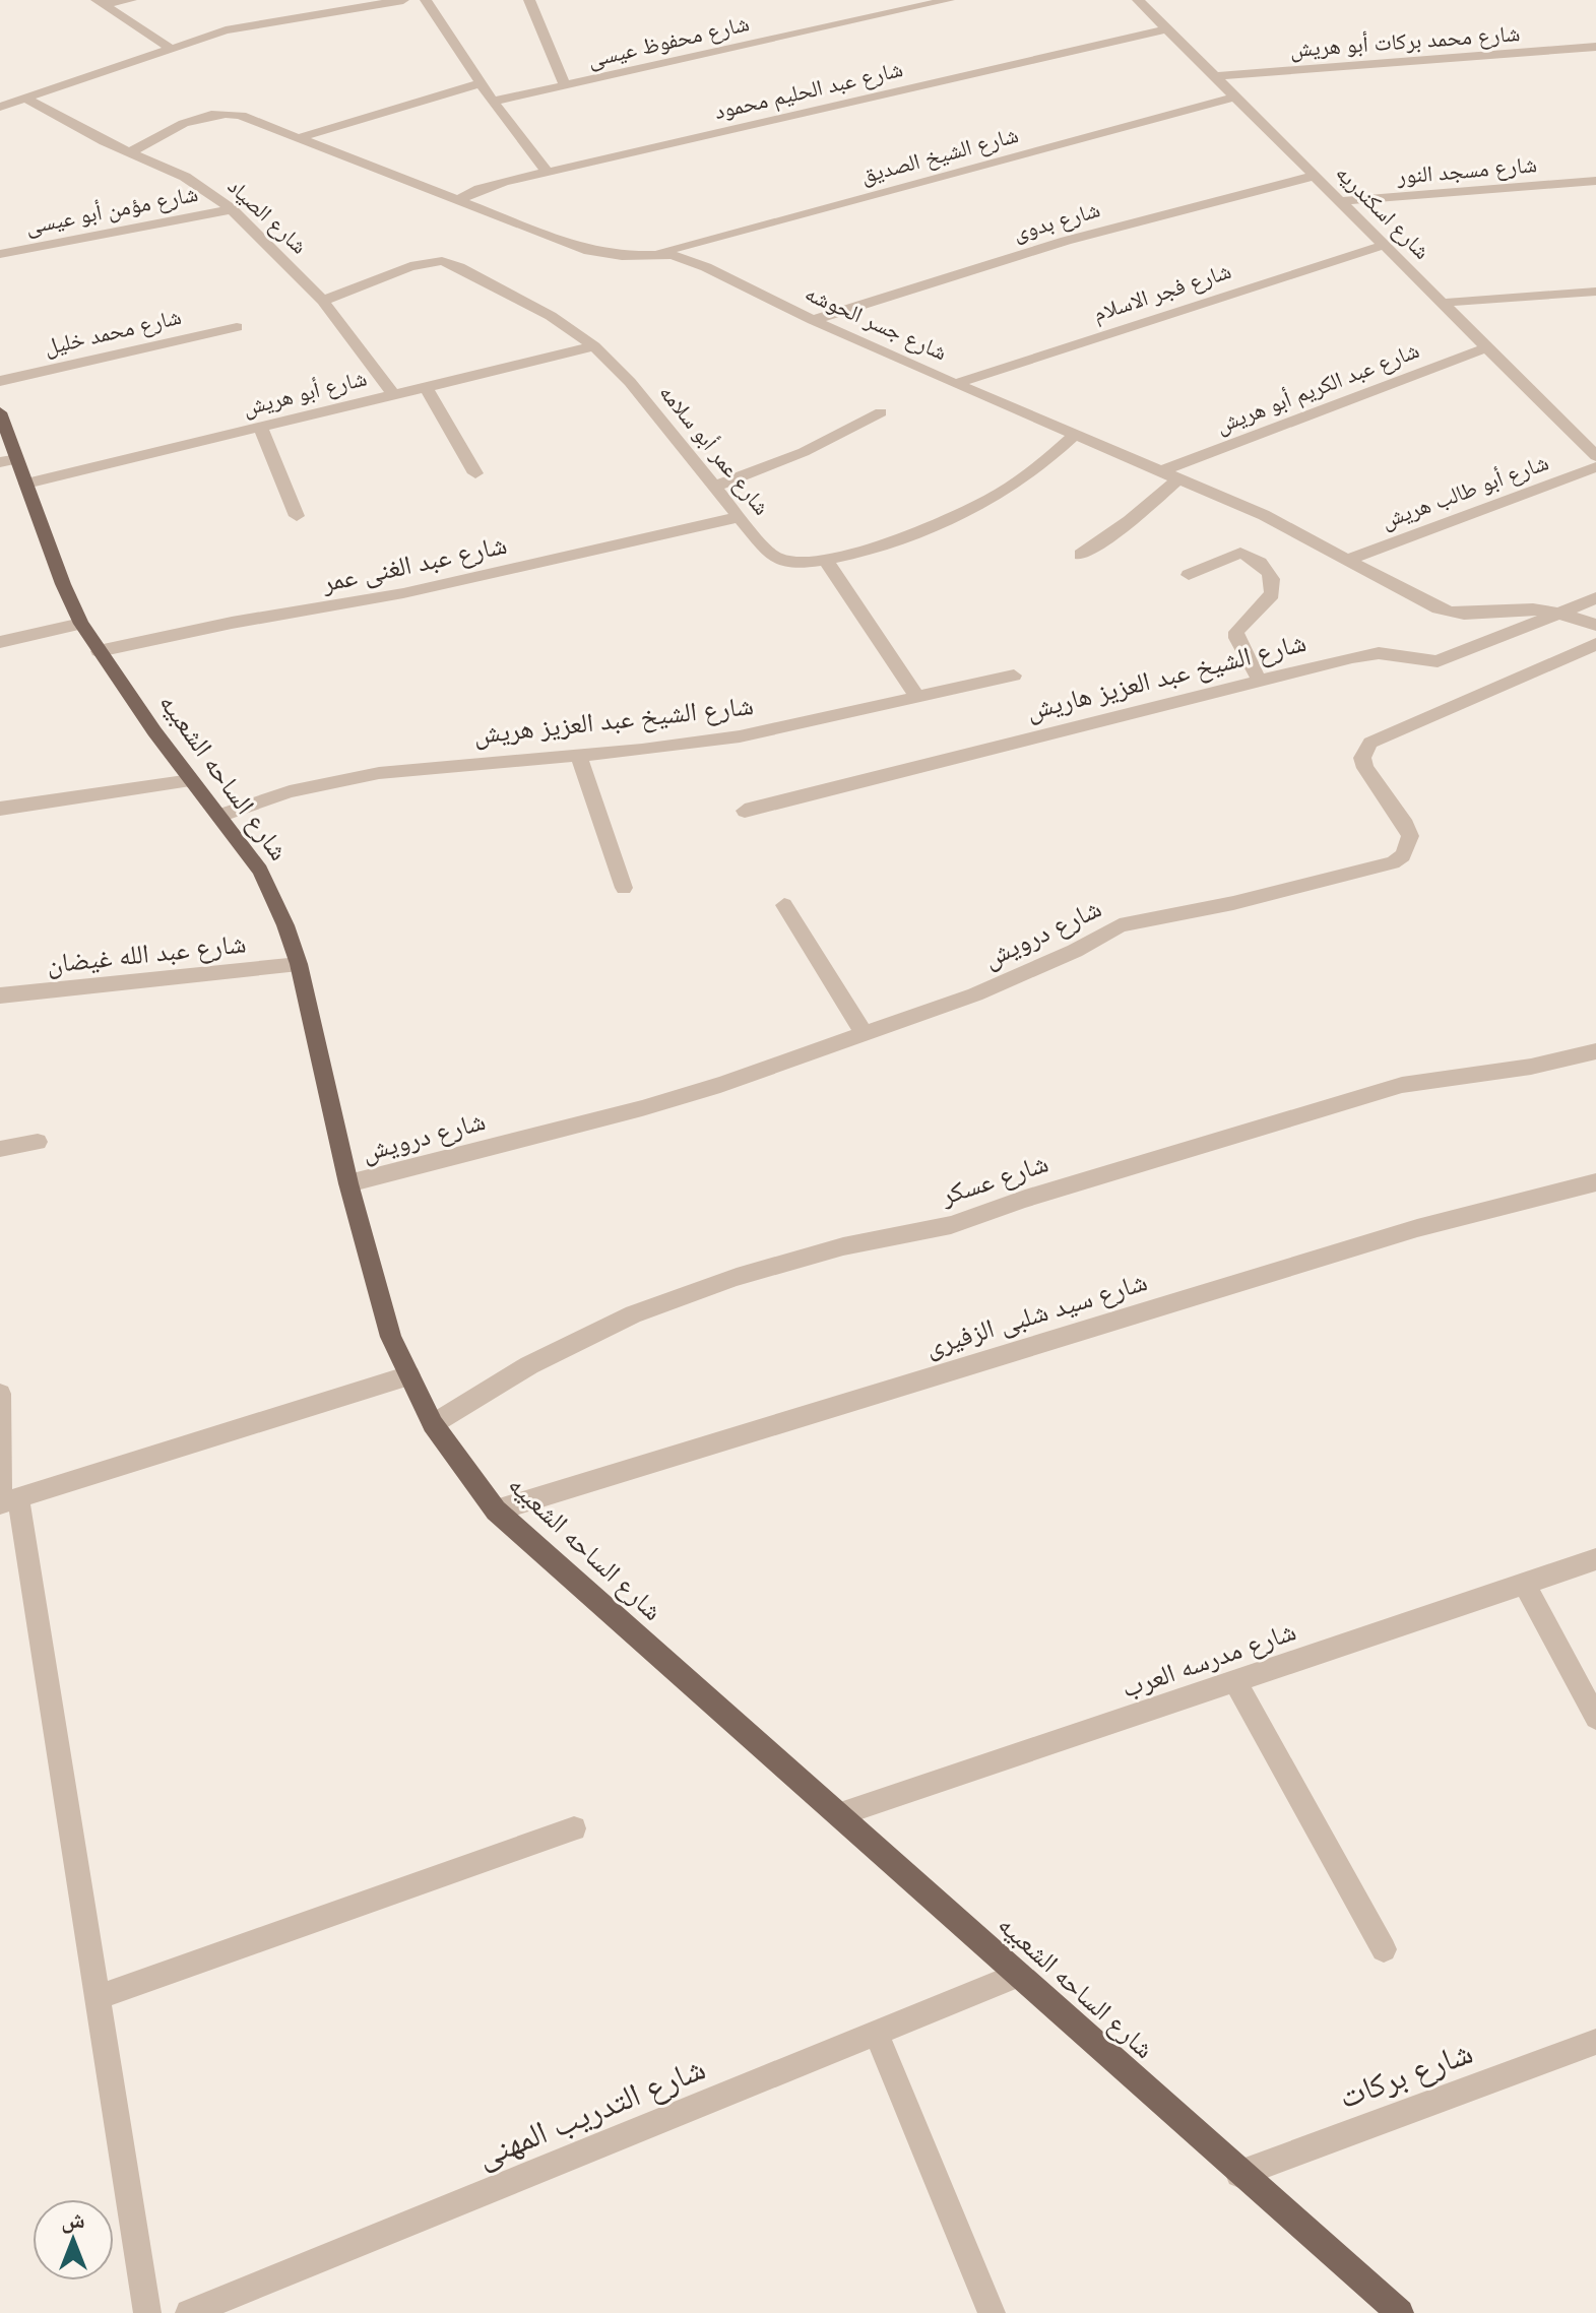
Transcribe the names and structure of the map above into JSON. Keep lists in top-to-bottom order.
{
  "streets": {
    "main road": ["شارع الساحه الشعبيه"],
    "street": [
      "شارع محفوظ عيسى",
      "شارع محمد بركات أبو هريش",
      "شارع عبد الحليم محمود",
      "شارع الشيخ الصديق",
      "شارع مسجد النور",
      "شارع مؤمن أبو عيسى",
      "شارع اسكندريه",
      "شارع الصياد",
      "شارع بدوى",
      "شارع فجر الاسلام",
      "شارع جسر الحوشه",
      "شارع محمد خليل",
      "شارع عبد الكريم أبو هريش",
      "شارع أبو هريش",
      "شارع عمر أبو سلامه",
      "شارع أبو طالب هريش",
      "شارع عبد الغنى عمر",
      "شارع الشيخ عبد العزيز هاريش",
      "شارع الشيخ عبد العزيز هريش",
      "شارع درويش",
      "شارع عبد الله غيضان",
      "شارع عسكر",
      "شارع سيد شلبى الزفيرى",
      "شارع مدرسه العرب",
      "شارع بركات",
      "شارع التدريب المهنى"
    ]
  },
  "crossings": [
    ["شارع محمد بركات أبو هريش", "شارع اسكندريه"],
    ["شارع عبد الحليم محمود", "شارع اسكندريه"],
    ["شارع عبد الحليم محمود", "شارع جسر الحوشه"],
    ["شارع الشيخ الصديق", "شارع اسكندريه"],
    ["شارع الشيخ الصديق", "شارع جسر الحوشه"],
    ["شارع مسجد النور", "شارع اسكندريه"],
    ["شارع مؤمن أبو عيسى", "شارع الصياد"],
    ["شارع اسكندريه", "شارع بدوى"],
    ["شارع اسكندريه", "شارع فجر الاسلام"],
    ["شارع اسكندريه", "شارع عبد الكريم أبو هريش"],
    ["شارع الصياد", "شارع جسر الحوشه"],
    ["شارع الصياد", "شارع أبو هريش"],
    ["شارع الصياد", "شارع عمر أبو سلامه"],
    ["شارع بدوى", "شارع جسر الحوشه"],
    ["شارع فجر الاسلام", "شارع جسر الحوشه"],
    ["شارع جسر الحوشه", "شارع عبد الكريم أبو هريش"],
    ["شارع جسر الحوشه", "شارع عمر أبو سلامه"],
    ["شارع جسر الحوشه", "شارع أبو طالب هريش"],
    ["شارع جسر الحوشه", "شارع الشيخ عبد العزيز هاريش"],
    ["شارع أبو هريش", "شارع عمر أبو سلامه"],
    ["شارع أبو هريش", "شارع الساحه الشعبيه"],
    ["شارع عمر أبو سلامه", "شارع عبد الغنى عمر"],
    ["شارع عبد الغنى عمر", "شارع الساحه الشعبيه"],
    ["شارع الشيخ عبد العزيز هريش", "شارع الساحه الشعبيه"],
    ["شارع الساحه الشعبيه", "شارع درويش"],
    ["شارع الساحه الشعبيه", "شارع عبد الله غيضان"],
    ["شارع الساحه الشعبيه", "شارع عسكر"],
    ["شارع الساحه الشعبيه", "شارع سيد شلبى الزفيرى"],
    ["شارع الساحه الشعبيه", "شارع مدرسه العرب"],
    ["شارع الساحه الشعبيه", "شارع بركات"],
    ["شارع الساحه الشعبيه", "شارع التدريب المهنى"]
  ],
  "north": "top"
}
